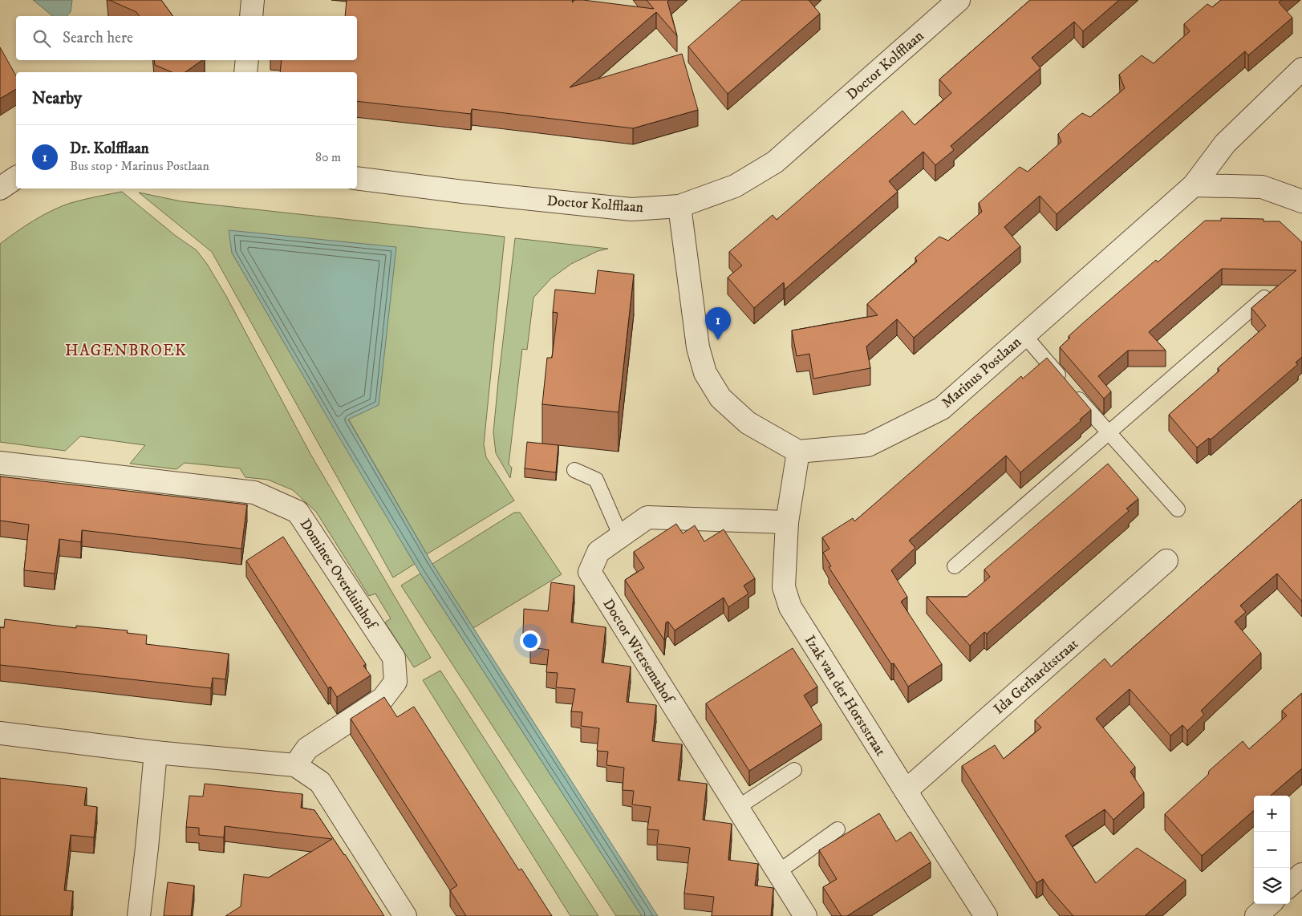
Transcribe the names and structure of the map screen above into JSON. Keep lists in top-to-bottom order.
{
  "streets": {
    "street": [
      "Doctor Kolfflaan",
      "Marinus Postlaan",
      "Dominee Overduinhof",
      "Doctor Wiersemahof",
      "Ida Gerhardtstraat",
      "Izak van der Horststraat"
    ]
  },
  "crossings": [
    ["Marinus Postlaan", "Izak van der Horststraat"],
    ["Doctor Wiersemahof", "Izak van der Horststraat"],
    ["Ida Gerhardtstraat", "Izak van der Horststraat"]
  ],
  "districts": ["HAGENBROEK"],
  "page": {
    "search": "Search here",
    "heading": "Nearby",
    "list": [
      {
        "mark": "1",
        "name": "Dr. Kolfflaan",
        "note": "Bus stop · Marinus Postlaan",
        "value": "80 m"
      }
    ],
    "pins": "1",
    "map_buttons": ["+", "−"]
  }
}
